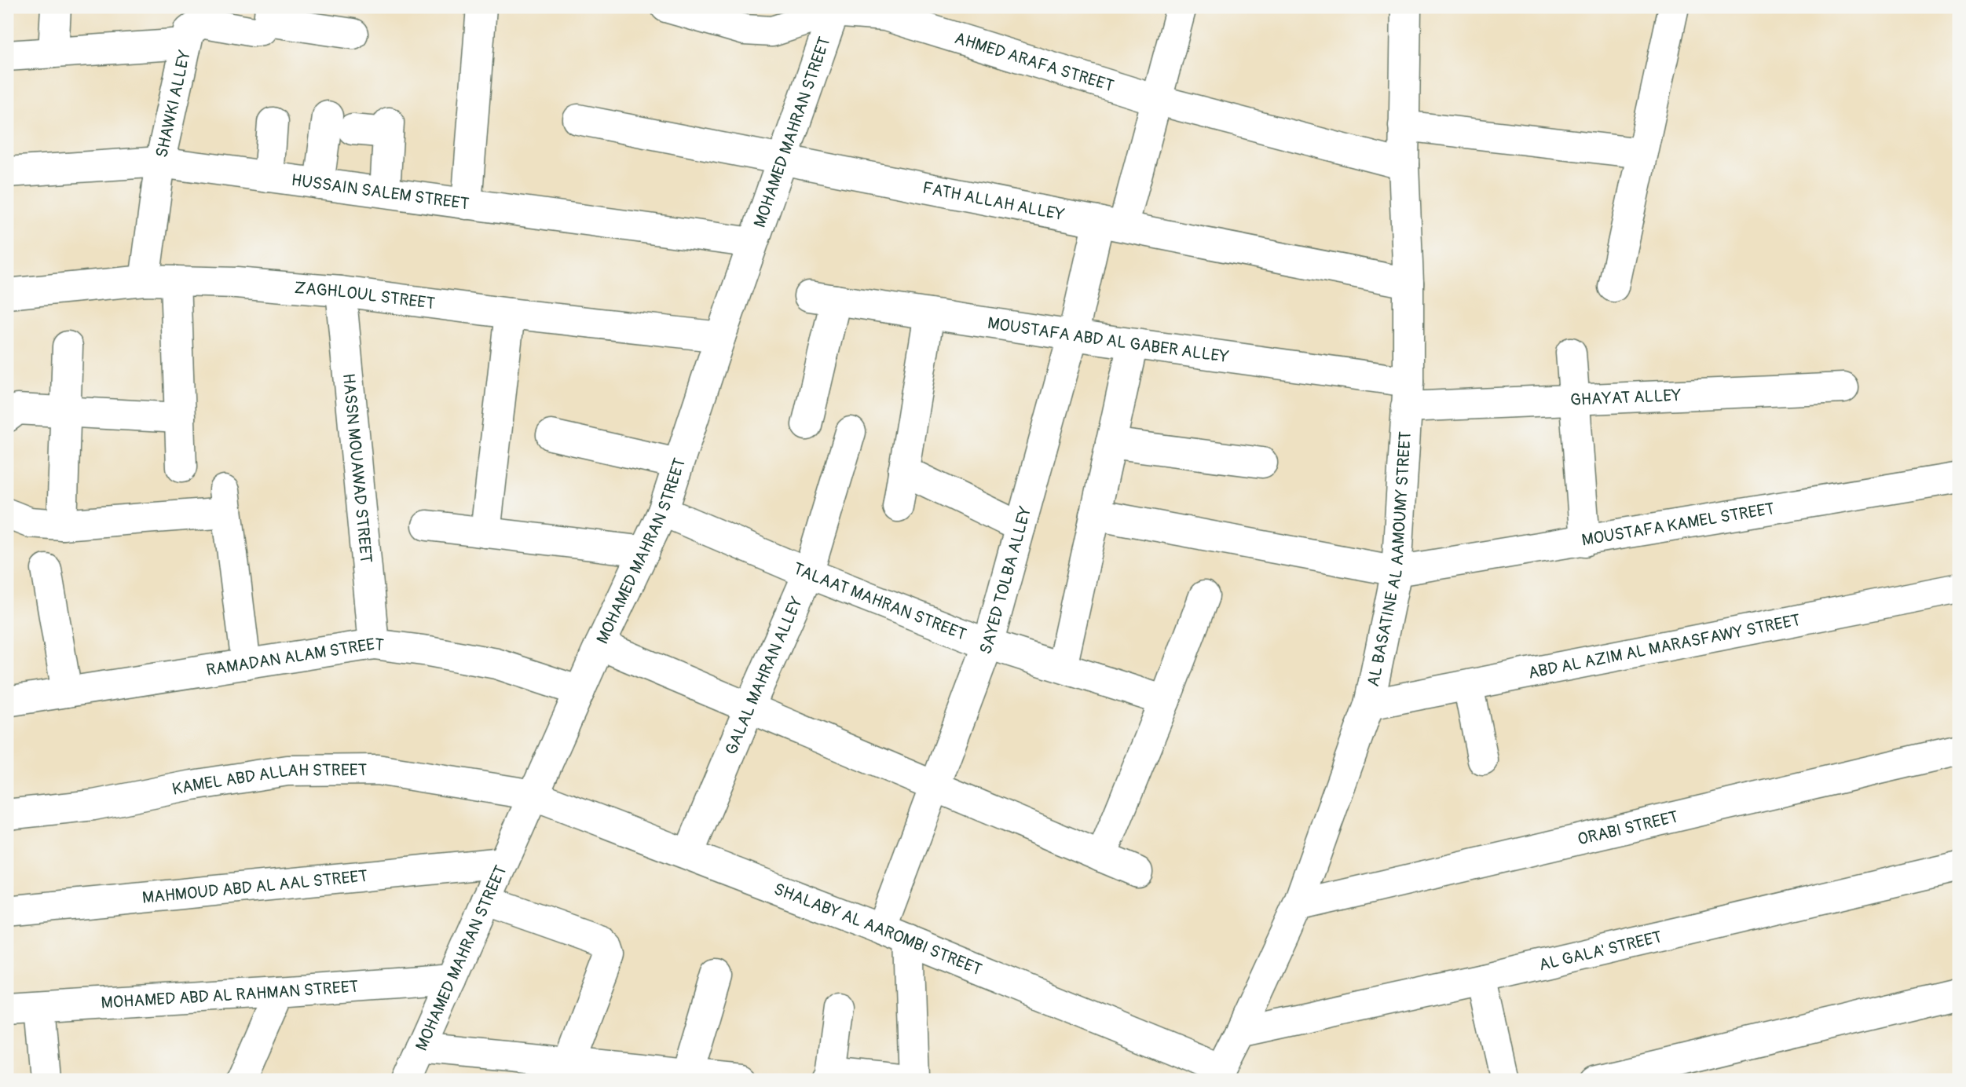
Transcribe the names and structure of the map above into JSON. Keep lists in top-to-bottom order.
{
  "streets": {
    "street": [
      "AHMED ARAFA STREET",
      "SHAWKI ALLEY",
      "MOHAMED MAHRAN STREET",
      "HUSSAIN SALEM STREET",
      "FATH ALLAH ALLEY",
      "ZAGHLOUL STREET",
      "MOUSTAFA ABD AL GABER ALLEY",
      "GHAYAT ALLEY",
      "HASSN MOUAWAD STREET",
      "MOUSTAFA KAMEL STREET",
      "AL BASATINE AL AAMOUMY STREET",
      "SAYED TOLBA ALLEY",
      "TALAAT MAHRAN STREET",
      "ABD AL AZIM AL MARASFAWY STREET",
      "RAMADAN ALAM STREET",
      "GALAL MAHRAN ALLEY",
      "KAMEL ABD ALLAH STREET",
      "ORABI STREET",
      "MAHMOUD ABD AL AAL STREET",
      "SHALABY AL AAROMBI STREET",
      "AL GALA' STREET",
      "MOHAMED ABD AL RAHMAN STREET"
    ]
  },
  "crossings": [
    ["AHMED ARAFA STREET", "MOHAMED MAHRAN STREET"],
    ["AHMED ARAFA STREET", "AL BASATINE AL AAMOUMY STREET"],
    ["AHMED ARAFA STREET", "SAYED TOLBA ALLEY"],
    ["SHAWKI ALLEY", "HUSSAIN SALEM STREET"],
    ["SHAWKI ALLEY", "ZAGHLOUL STREET"],
    ["MOHAMED MAHRAN STREET", "HUSSAIN SALEM STREET"],
    ["MOHAMED MAHRAN STREET", "FATH ALLAH ALLEY"],
    ["MOHAMED MAHRAN STREET", "ZAGHLOUL STREET"],
    ["MOHAMED MAHRAN STREET", "TALAAT MAHRAN STREET"],
    ["MOHAMED MAHRAN STREET", "RAMADAN ALAM STREET"],
    ["MOHAMED MAHRAN STREET", "KAMEL ABD ALLAH STREET"],
    ["MOHAMED MAHRAN STREET", "MAHMOUD ABD AL AAL STREET"],
    ["MOHAMED MAHRAN STREET", "SHALABY AL AAROMBI STREET"],
    ["MOHAMED MAHRAN STREET", "MOHAMED ABD AL RAHMAN STREET"],
    ["FATH ALLAH ALLEY", "AL BASATINE AL AAMOUMY STREET"],
    ["FATH ALLAH ALLEY", "SAYED TOLBA ALLEY"],
    ["ZAGHLOUL STREET", "HASSN MOUAWAD STREET"],
    ["MOUSTAFA ABD AL GABER ALLEY", "GHAYAT ALLEY"],
    ["MOUSTAFA ABD AL GABER ALLEY", "AL BASATINE AL AAMOUMY STREET"],
    ["MOUSTAFA ABD AL GABER ALLEY", "SAYED TOLBA ALLEY"],
    ["GHAYAT ALLEY", "AL BASATINE AL AAMOUMY STREET"],
    ["HASSN MOUAWAD STREET", "RAMADAN ALAM STREET"],
    ["MOUSTAFA KAMEL STREET", "AL BASATINE AL AAMOUMY STREET"],
    ["AL BASATINE AL AAMOUMY STREET", "ABD AL AZIM AL MARASFAWY STREET"],
    ["AL BASATINE AL AAMOUMY STREET", "ORABI STREET"],
    ["AL BASATINE AL AAMOUMY STREET", "SHALABY AL AAROMBI STREET"],
    ["AL BASATINE AL AAMOUMY STREET", "AL GALA' STREET"],
    ["SAYED TOLBA ALLEY", "TALAAT MAHRAN STREET"],
    ["SAYED TOLBA ALLEY", "SHALABY AL AAROMBI STREET"],
    ["TALAAT MAHRAN STREET", "GALAL MAHRAN ALLEY"],
    ["GALAL MAHRAN ALLEY", "SHALABY AL AAROMBI STREET"],
    ["KAMEL ABD ALLAH STREET", "SHALABY AL AAROMBI STREET"]
  ]
}
